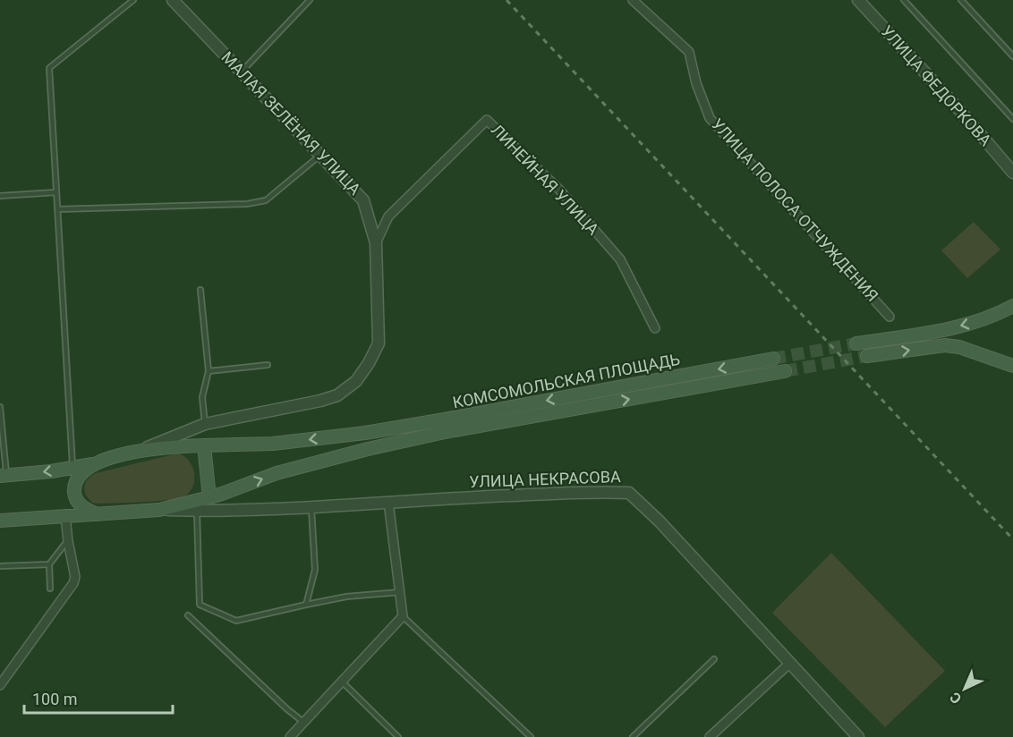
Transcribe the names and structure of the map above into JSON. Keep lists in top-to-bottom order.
{
  "streets": {
    "main road": ["КОМСОМОЛЬСКАЯ ПЛОЩАДЬ"],
    "street": [
      "УЛИЦА ФЕДОРКОВА",
      "МАЛАЯ ЗЕЛЁНАЯ УЛИЦА",
      "ЛИНЕЙНАЯ УЛИЦА",
      "УЛИЦА ПОЛОСА ОТЧУЖДЕНИЯ",
      "УЛИЦА НЕКРАСОВА"
    ]
  },
  "crossings": [
    ["МАЛАЯ ЗЕЛЁНАЯ УЛИЦА", "ЛИНЕЙНАЯ УЛИЦА"]
  ],
  "scale_bar": "100 m",
  "north": "bottom left"
}
